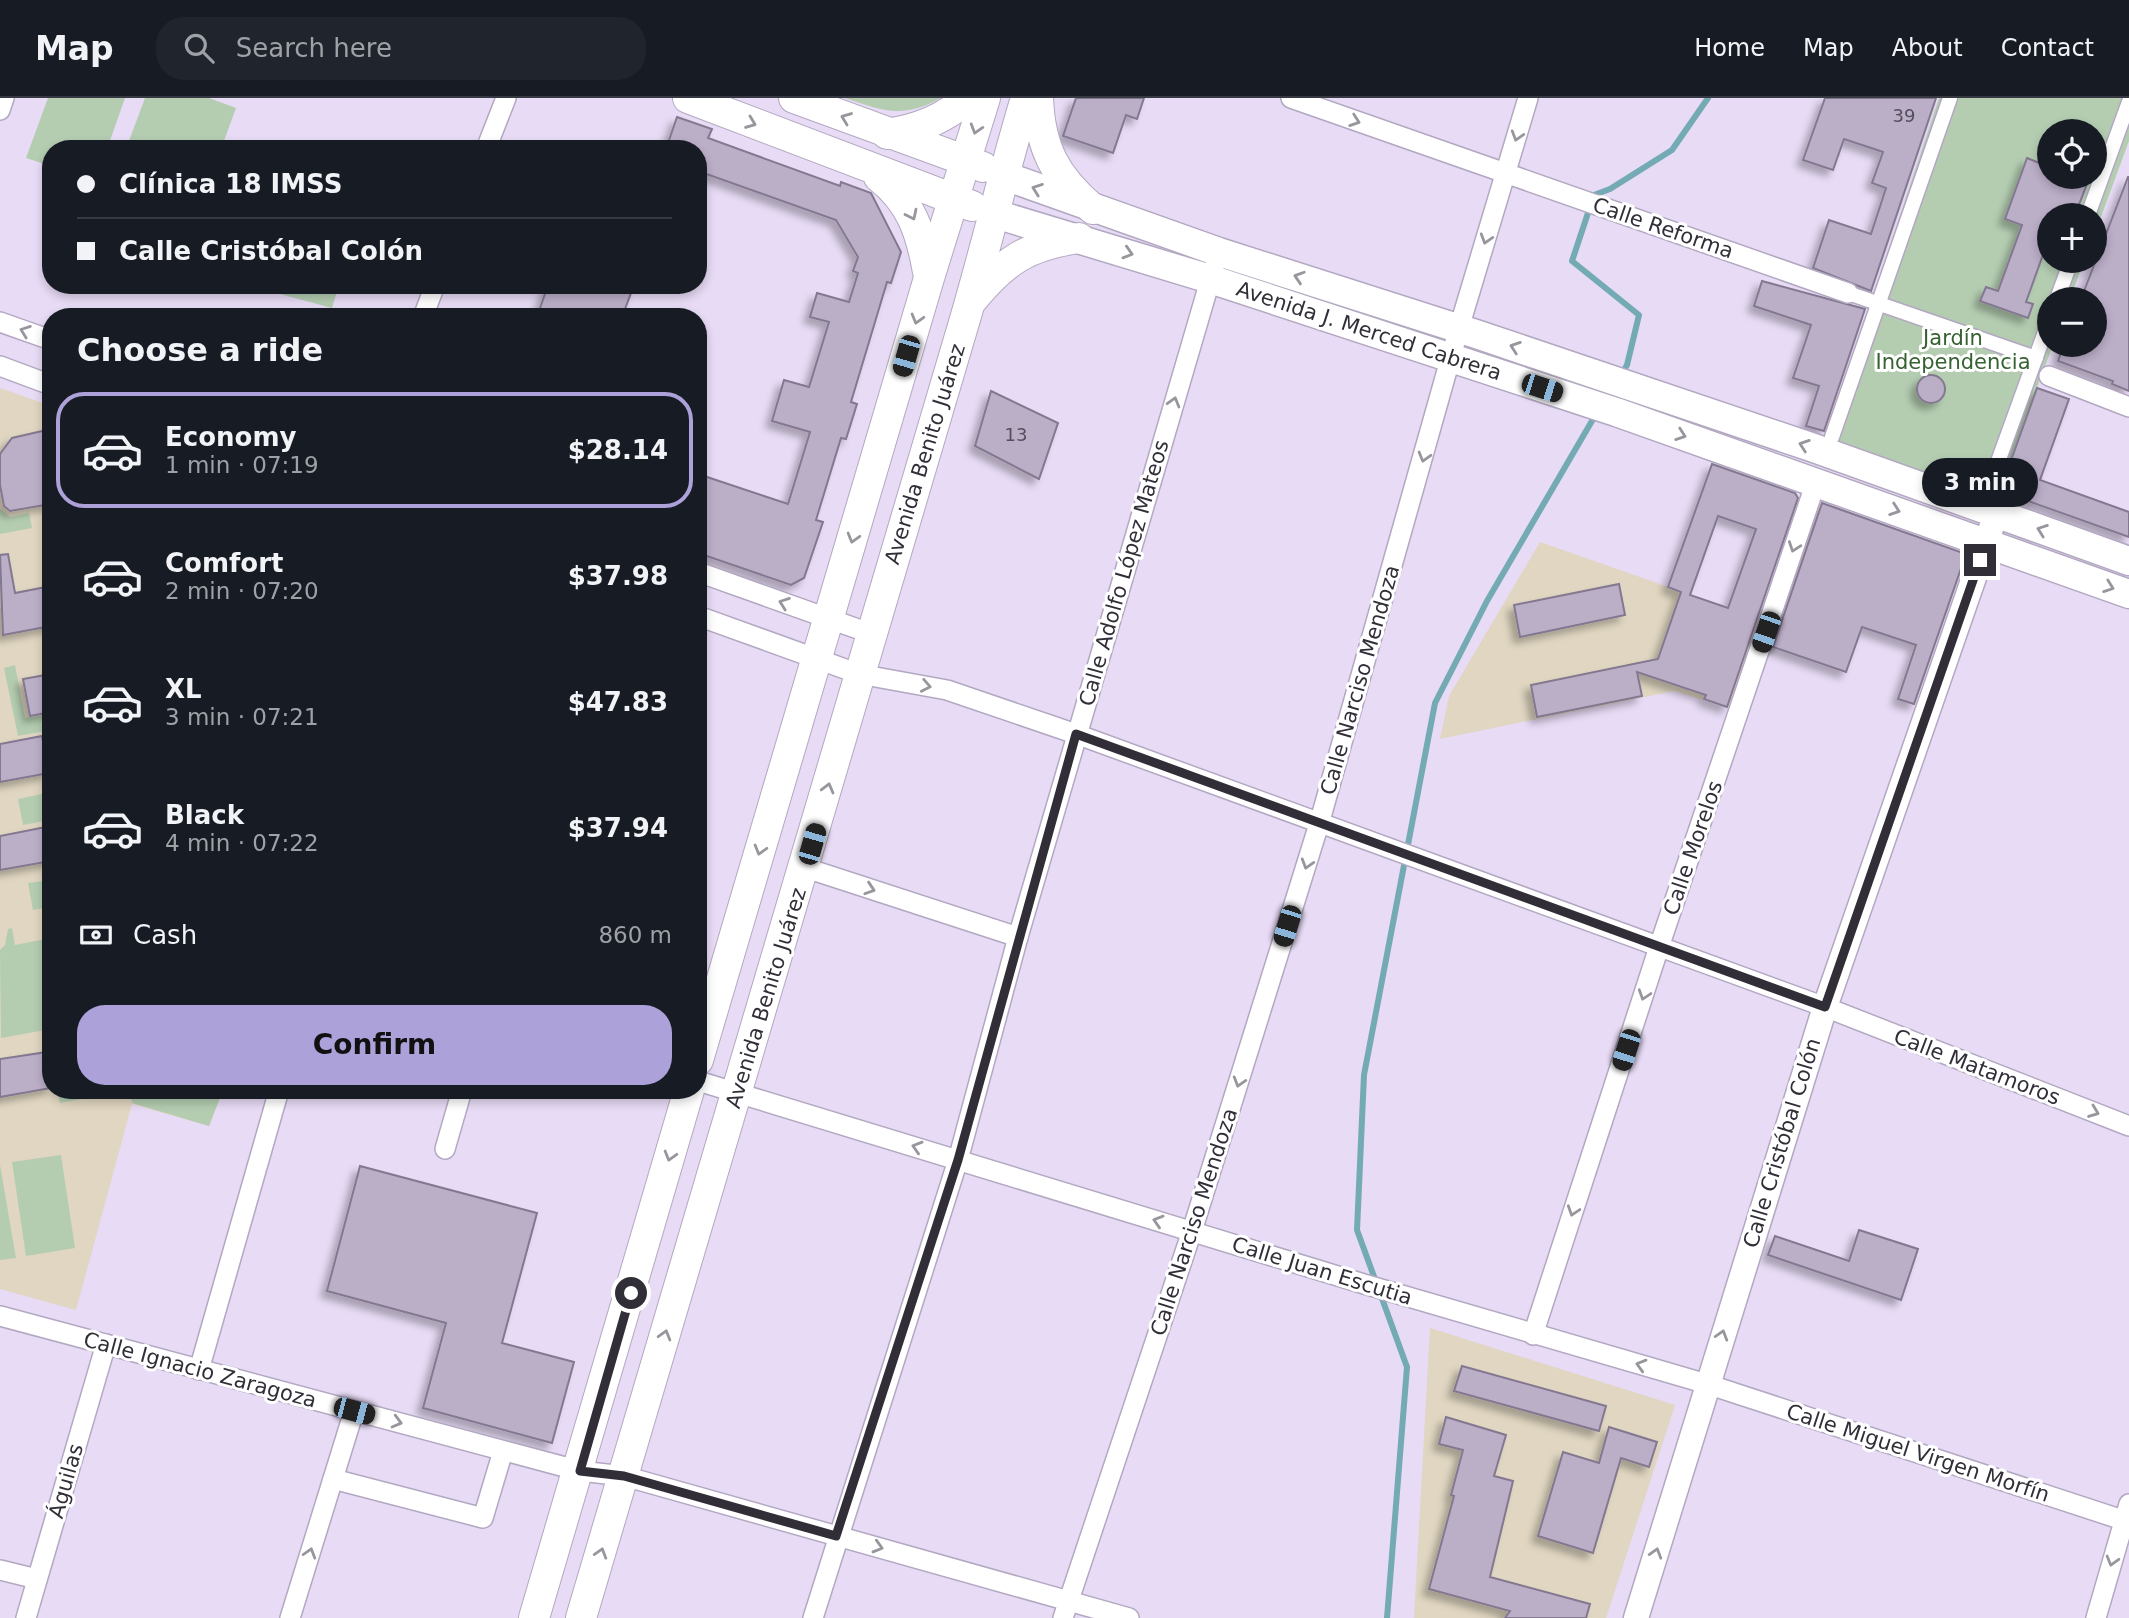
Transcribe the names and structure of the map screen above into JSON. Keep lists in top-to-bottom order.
{
  "streets": {
    "main road": ["Avenida J. Merced Cabrera", "Avenida Benito Juárez"],
    "street": [
      "Calle Reforma",
      "Calle Adolfo López Mateos",
      "Calle Narciso Mendoza",
      "Calle Morelos",
      "Calle Matamoros",
      "Calle Cristóbal Colón",
      "Calle Juan Escutia",
      "Calle Ignacio Zaragoza",
      "Calle Miguel Virgen Morfín",
      "Águilas"
    ]
  },
  "crossings": [
    ["Calle Reforma", "Calle Narciso Mendoza"],
    ["Avenida J. Merced Cabrera", "Avenida Benito Juárez"],
    ["Avenida J. Merced Cabrera", "Calle Adolfo López Mateos"],
    ["Avenida J. Merced Cabrera", "Calle Narciso Mendoza"],
    ["Avenida J. Merced Cabrera", "Calle Morelos"],
    ["Avenida J. Merced Cabrera", "Calle Cristóbal Colón"],
    ["Avenida Benito Juárez", "Calle Matamoros"],
    ["Avenida Benito Juárez", "Calle Juan Escutia"],
    ["Avenida Benito Juárez", "Calle Ignacio Zaragoza"],
    ["Calle Adolfo López Mateos", "Calle Matamoros"],
    ["Calle Adolfo López Mateos", "Calle Juan Escutia"],
    ["Calle Adolfo López Mateos", "Calle Ignacio Zaragoza"],
    ["Calle Narciso Mendoza", "Calle Matamoros"],
    ["Calle Narciso Mendoza", "Calle Juan Escutia"],
    ["Calle Narciso Mendoza", "Calle Ignacio Zaragoza"],
    ["Calle Morelos", "Calle Matamoros"],
    ["Calle Morelos", "Calle Juan Escutia"],
    ["Calle Matamoros", "Calle Cristóbal Colón"],
    ["Calle Cristóbal Colón", "Calle Juan Escutia"],
    ["Calle Cristóbal Colón", "Calle Miguel Virgen Morfín"],
    ["Calle Juan Escutia", "Calle Miguel Virgen Morfín"],
    ["Calle Ignacio Zaragoza", "Águilas"]
  ],
  "one_way": [
    "Calle Narciso Mendoza",
    "Calle Morelos",
    "Calle Matamoros",
    "Calle Cristóbal Colón",
    "Calle Juan Escutia"
  ],
  "parks": ["Jardín Independencia"],
  "house_numbers": ["39", "13"],
  "page": {
    "header": "Map",
    "search": "Search here",
    "nav": [
      "Home",
      "Map",
      "About",
      "Contact"
    ],
    "map_buttons": ["+", "−"],
    "banner": ["Clínica 18 IMSS", "Calle Cristóbal Colón"],
    "heading": "Choose a ride",
    "list": [
      {
        "name": "Economy",
        "note": "1 min · 07:19",
        "value": "$28.14"
      },
      {
        "name": "Comfort",
        "note": "2 min · 07:20",
        "value": "$37.98"
      },
      {
        "name": "XL",
        "note": "3 min · 07:21",
        "value": "$47.83"
      },
      {
        "name": "Black",
        "note": "4 min · 07:22",
        "value": "$37.94"
      }
    ],
    "bubble": "3 min",
    "pay": ["Cash", "860 m"],
    "buttons": "Confirm"
  }
}
